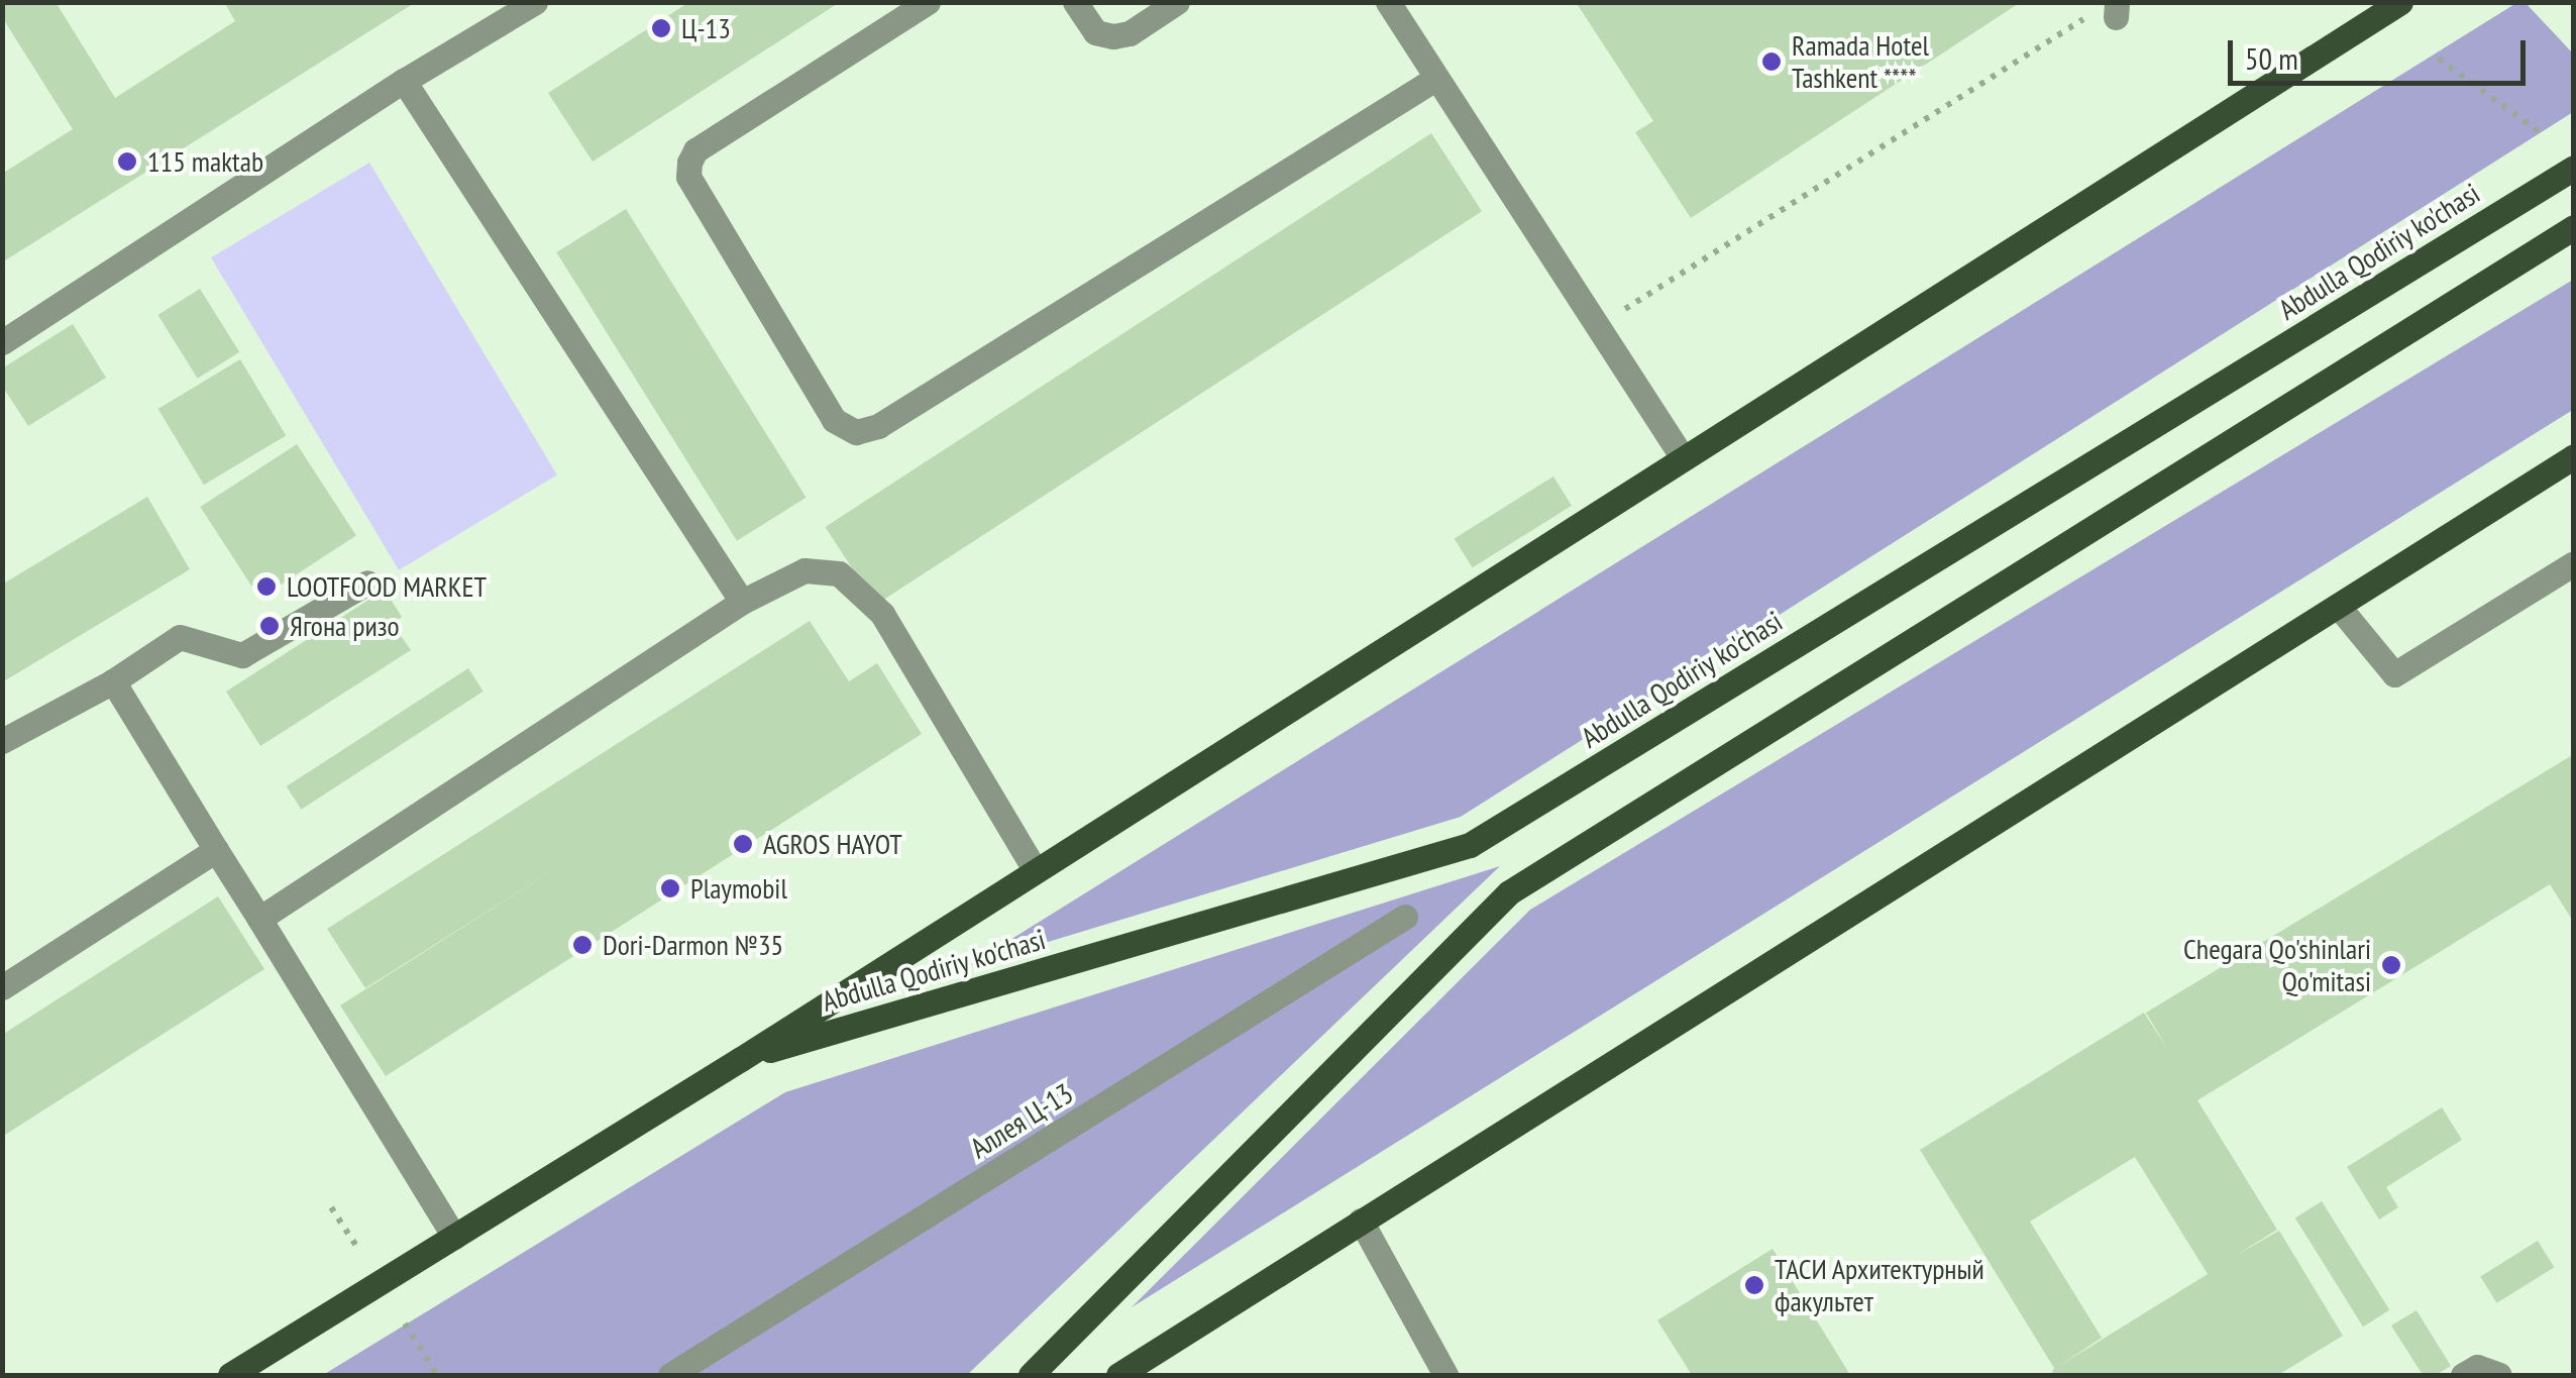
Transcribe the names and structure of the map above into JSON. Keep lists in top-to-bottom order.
{
  "streets": {
    "main road": ["Abdulla Qodiriy ko'chasi"],
    "street": ["Аллея Ц-13"]
  },
  "places": [
    "Ц-13",
    "Ramada Hotel Tashkent ****",
    "115 maktab",
    "LOOTFOOD MARKET",
    "Ягона ризо",
    "AGROS HAYOT",
    "Playmobil",
    "Dori-Darmon №35",
    "Chegara Qo'shinlari Qo'mitasi",
    "ТАСИ Архитектурный факультет"
  ],
  "scale_bar": "50 m"
}
